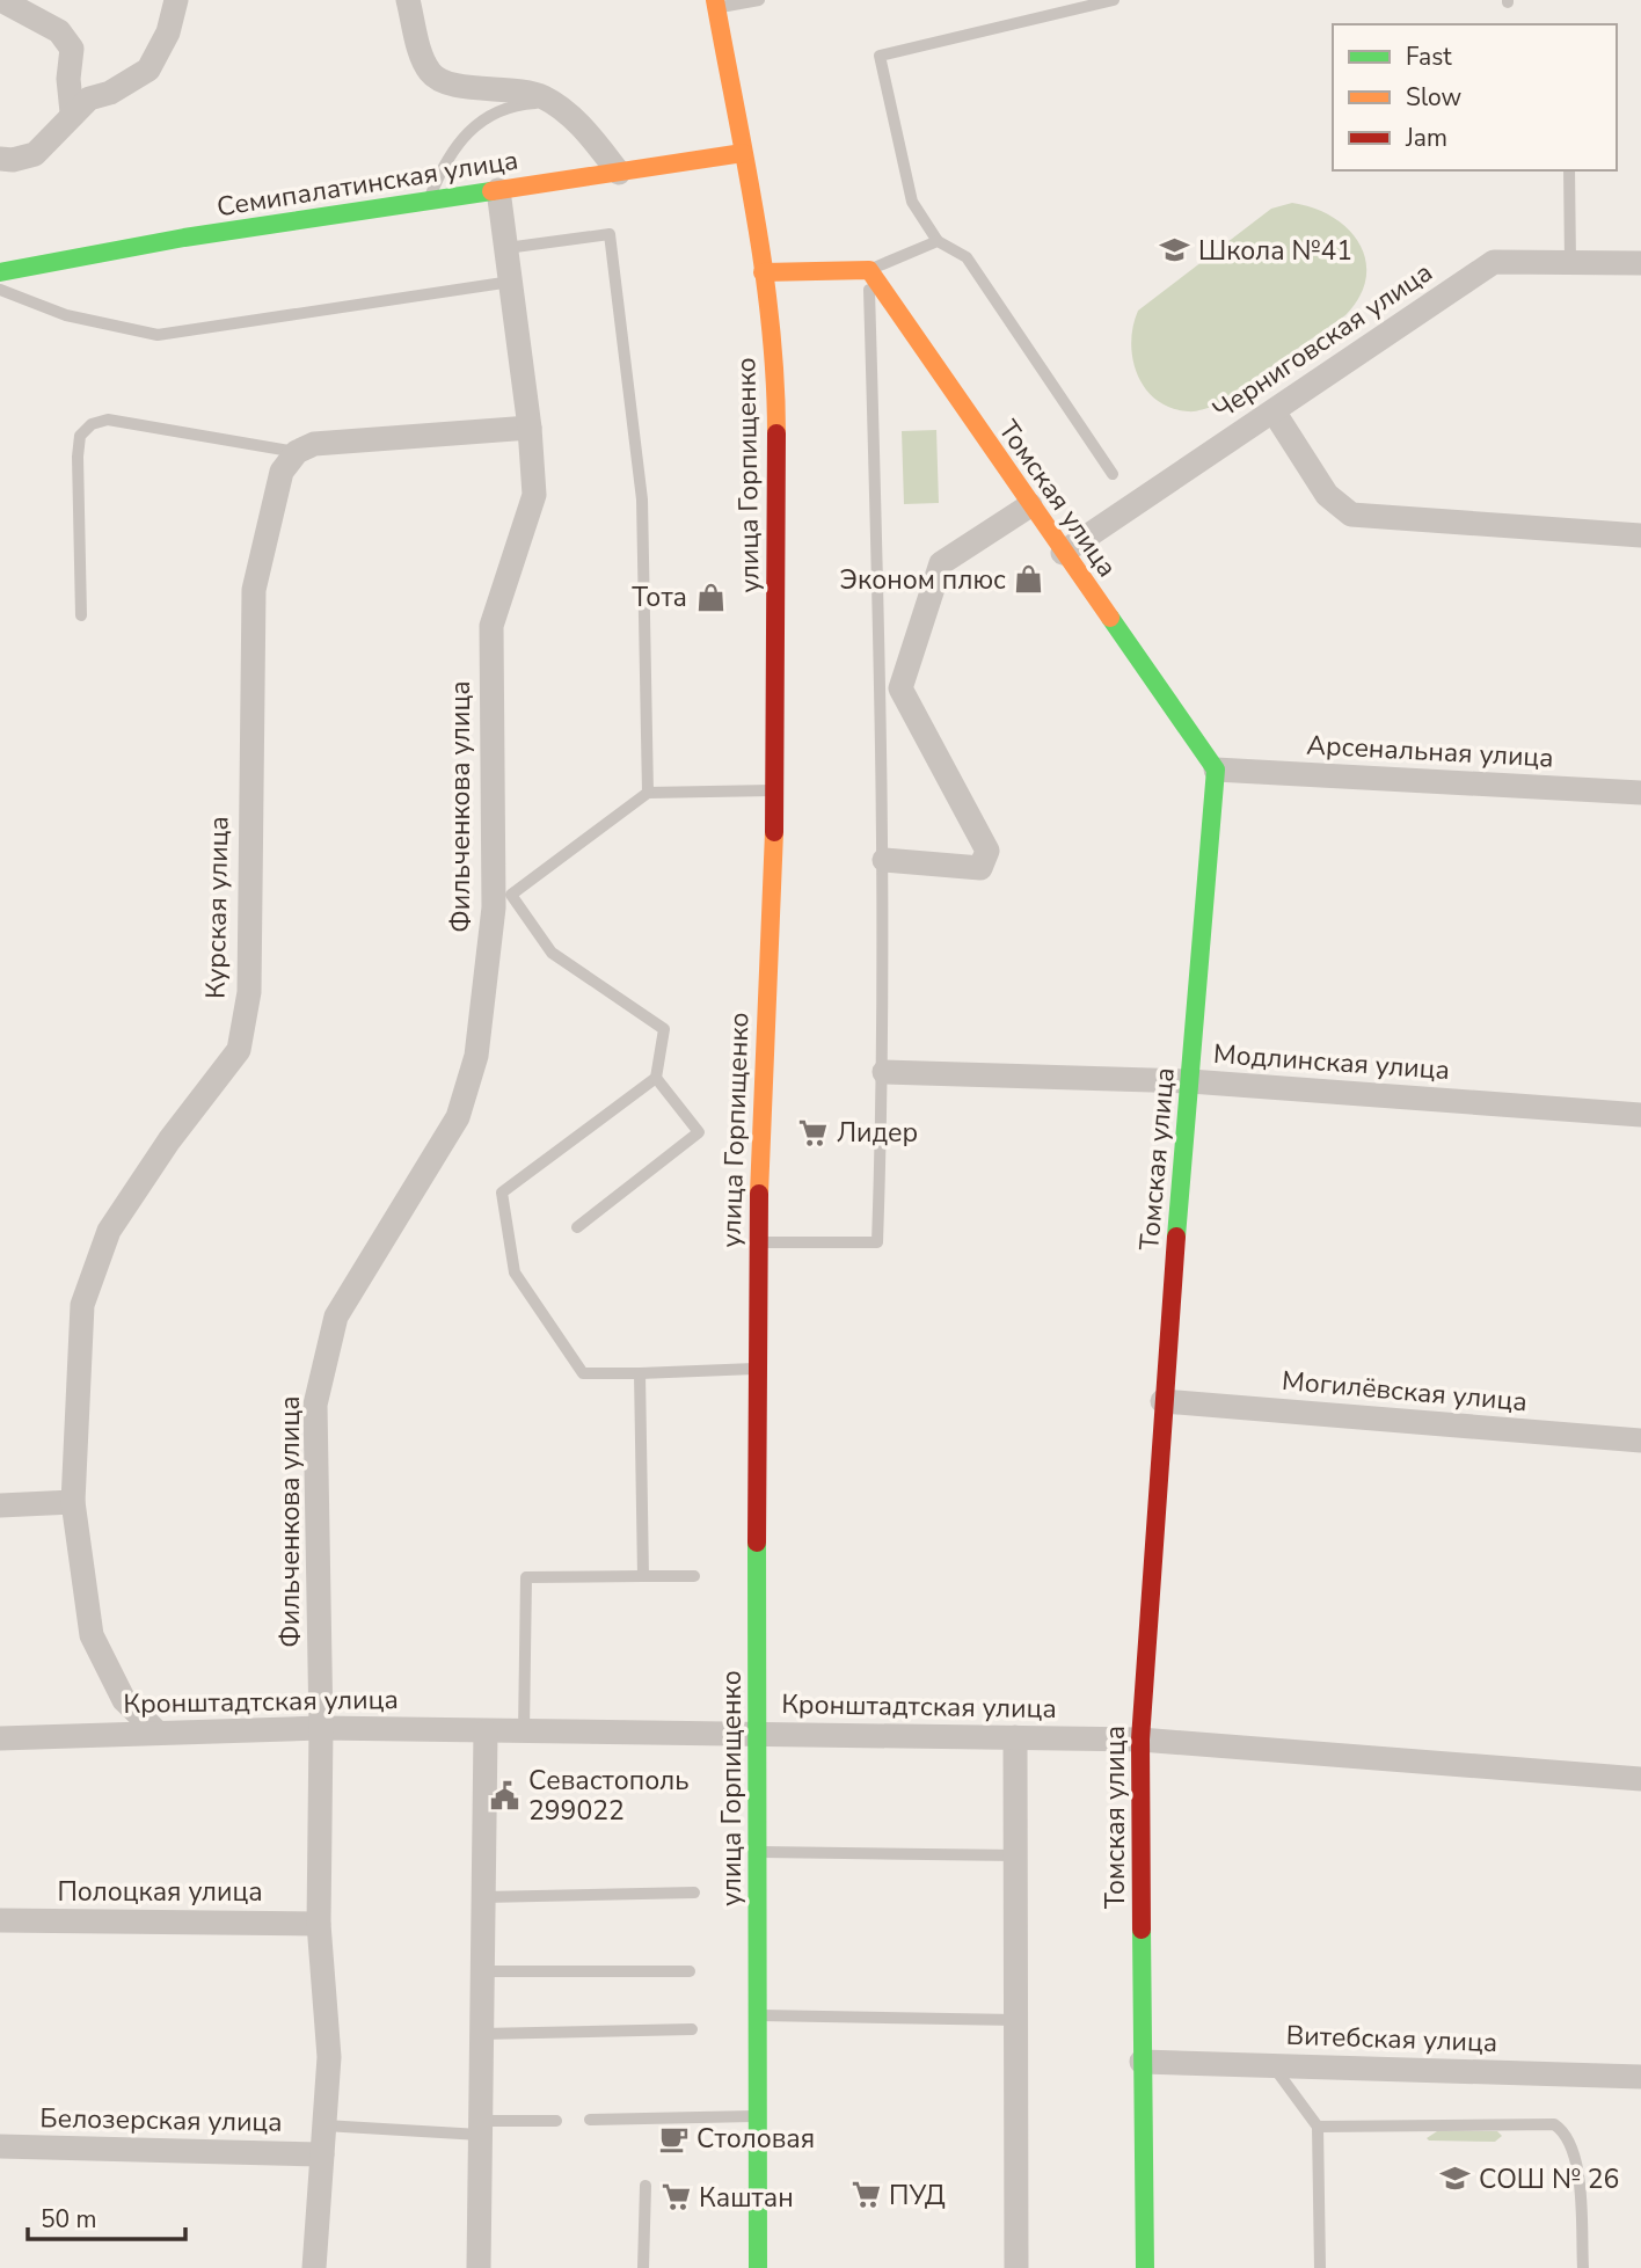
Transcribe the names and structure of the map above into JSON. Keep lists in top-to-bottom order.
{
  "streets": {
    "main road": ["Семипалатинская улица", "улица Горпищенко", "Томская улица"],
    "street": [
      "Черниговская улица",
      "Арсенальная улица",
      "Фильченкова улица",
      "Курская улица",
      "Модлинская улица",
      "Могилёвская улица",
      "Кронштадтская улица",
      "Полоцкая улица",
      "Витебская улица",
      "Белозерская улица"
    ]
  },
  "crossings": [
    ["Семипалатинская улица", "улица Горпищенко"],
    ["Семипалатинская улица", "Фильченкова улица"],
    ["Черниговская улица", "Томская улица"],
    ["улица Горпищенко", "Кронштадтская улица"],
    ["Томская улица", "Арсенальная улица"],
    ["Томская улица", "Модлинская улица"],
    ["Томская улица", "Могилёвская улица"],
    ["Томская улица", "Кронштадтская улица"],
    ["Томская улица", "Витебская улица"],
    ["Фильченкова улица", "Кронштадтская улица"],
    ["Фильченкова улица", "Полоцкая улица"],
    ["Фильченкова улица", "Белозерская улица"],
    ["Курская улица", "Кронштадтская улица"]
  ],
  "places": {
    "school or university": ["Школа №41", "СОШ № 26"],
    "shop": ["Эконом плюс", "Тота"],
    "supermarket": ["Лидер", "ПУД", "Каштан"],
    "public building": ["Севастополь 299022"],
    "cafe": ["Столовая"]
  },
  "legend": ["Fast", "Slow", "Jam"],
  "scale_bar": "50 m"
}
